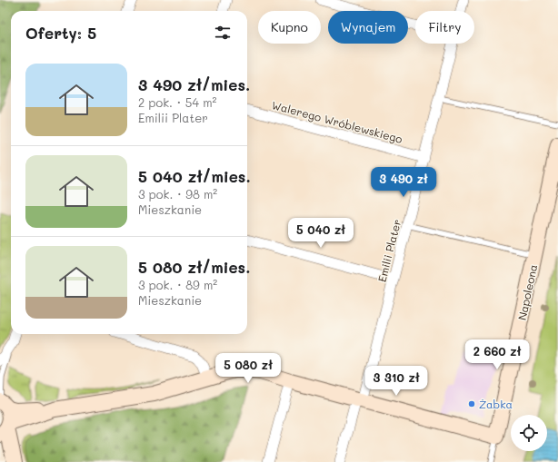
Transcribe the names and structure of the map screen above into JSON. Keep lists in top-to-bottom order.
{
  "streets": {
    "street": ["Walerego Wróblewskiego", "Emilii Plater", "Napoleona"]
  },
  "crossings": [
    ["Walerego Wróblewskiego", "Emilii Plater"]
  ],
  "places": ["Żabka"],
  "page": {
    "chip": ["Kupno", "Wynajem", "Filtry"],
    "heading": "Oferty: 5",
    "list": [
      {
        "name": "3 490 zł/mies.",
        "note": "2 pok. · 54 m² · Emilii Plater"
      },
      {
        "name": "5 040 zł/mies.",
        "note": "3 pok. · 98 m² · Mieszkanie"
      },
      {
        "name": "5 080 zł/mies.",
        "note": "3 pok. · 89 m² · Mieszkanie"
      }
    ],
    "price": [
      "3 490 zł",
      "5 040 zł",
      "2 660 zł",
      "5 080 zł",
      "3 310 zł"
    ]
  }
}
